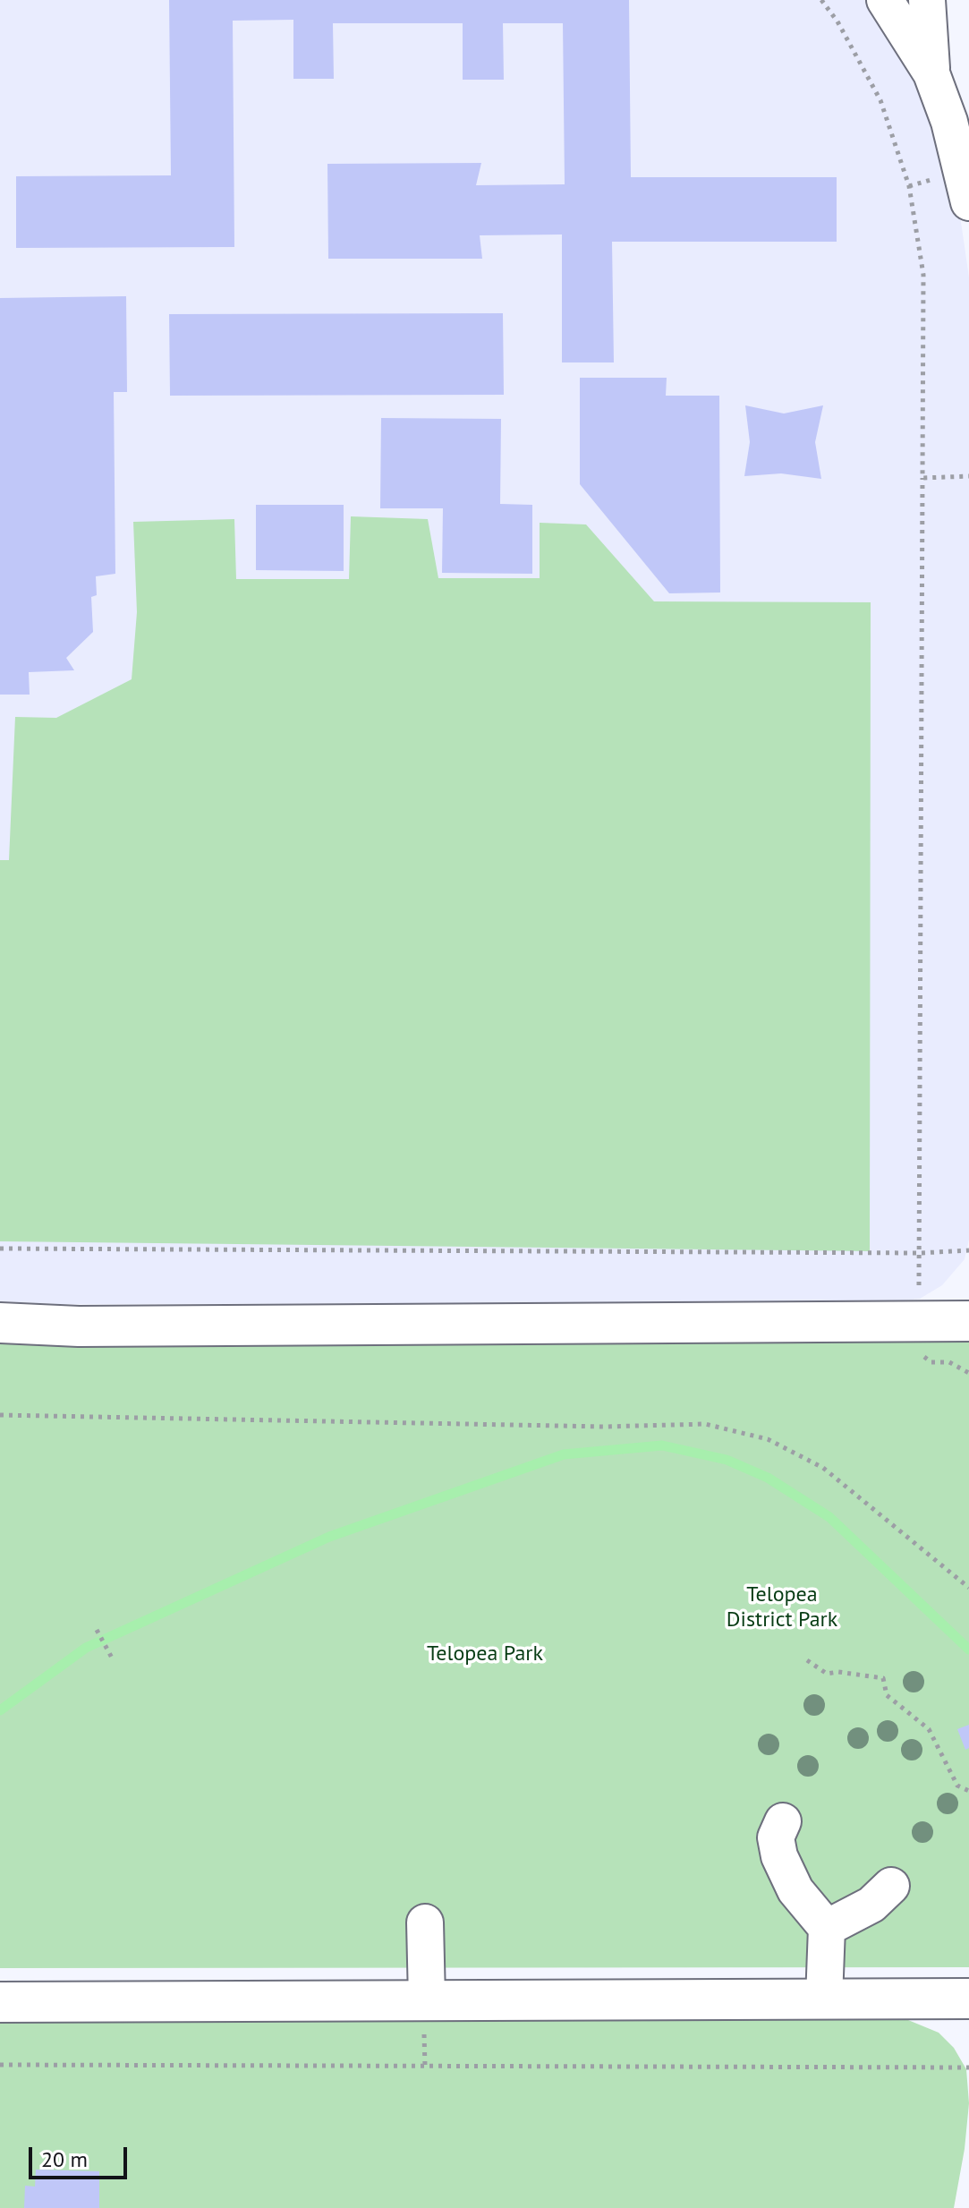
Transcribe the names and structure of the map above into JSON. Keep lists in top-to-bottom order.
{
  "parks": ["Telopea District Park", "Telopea Park"],
  "scale_bar": "20 m"
}
